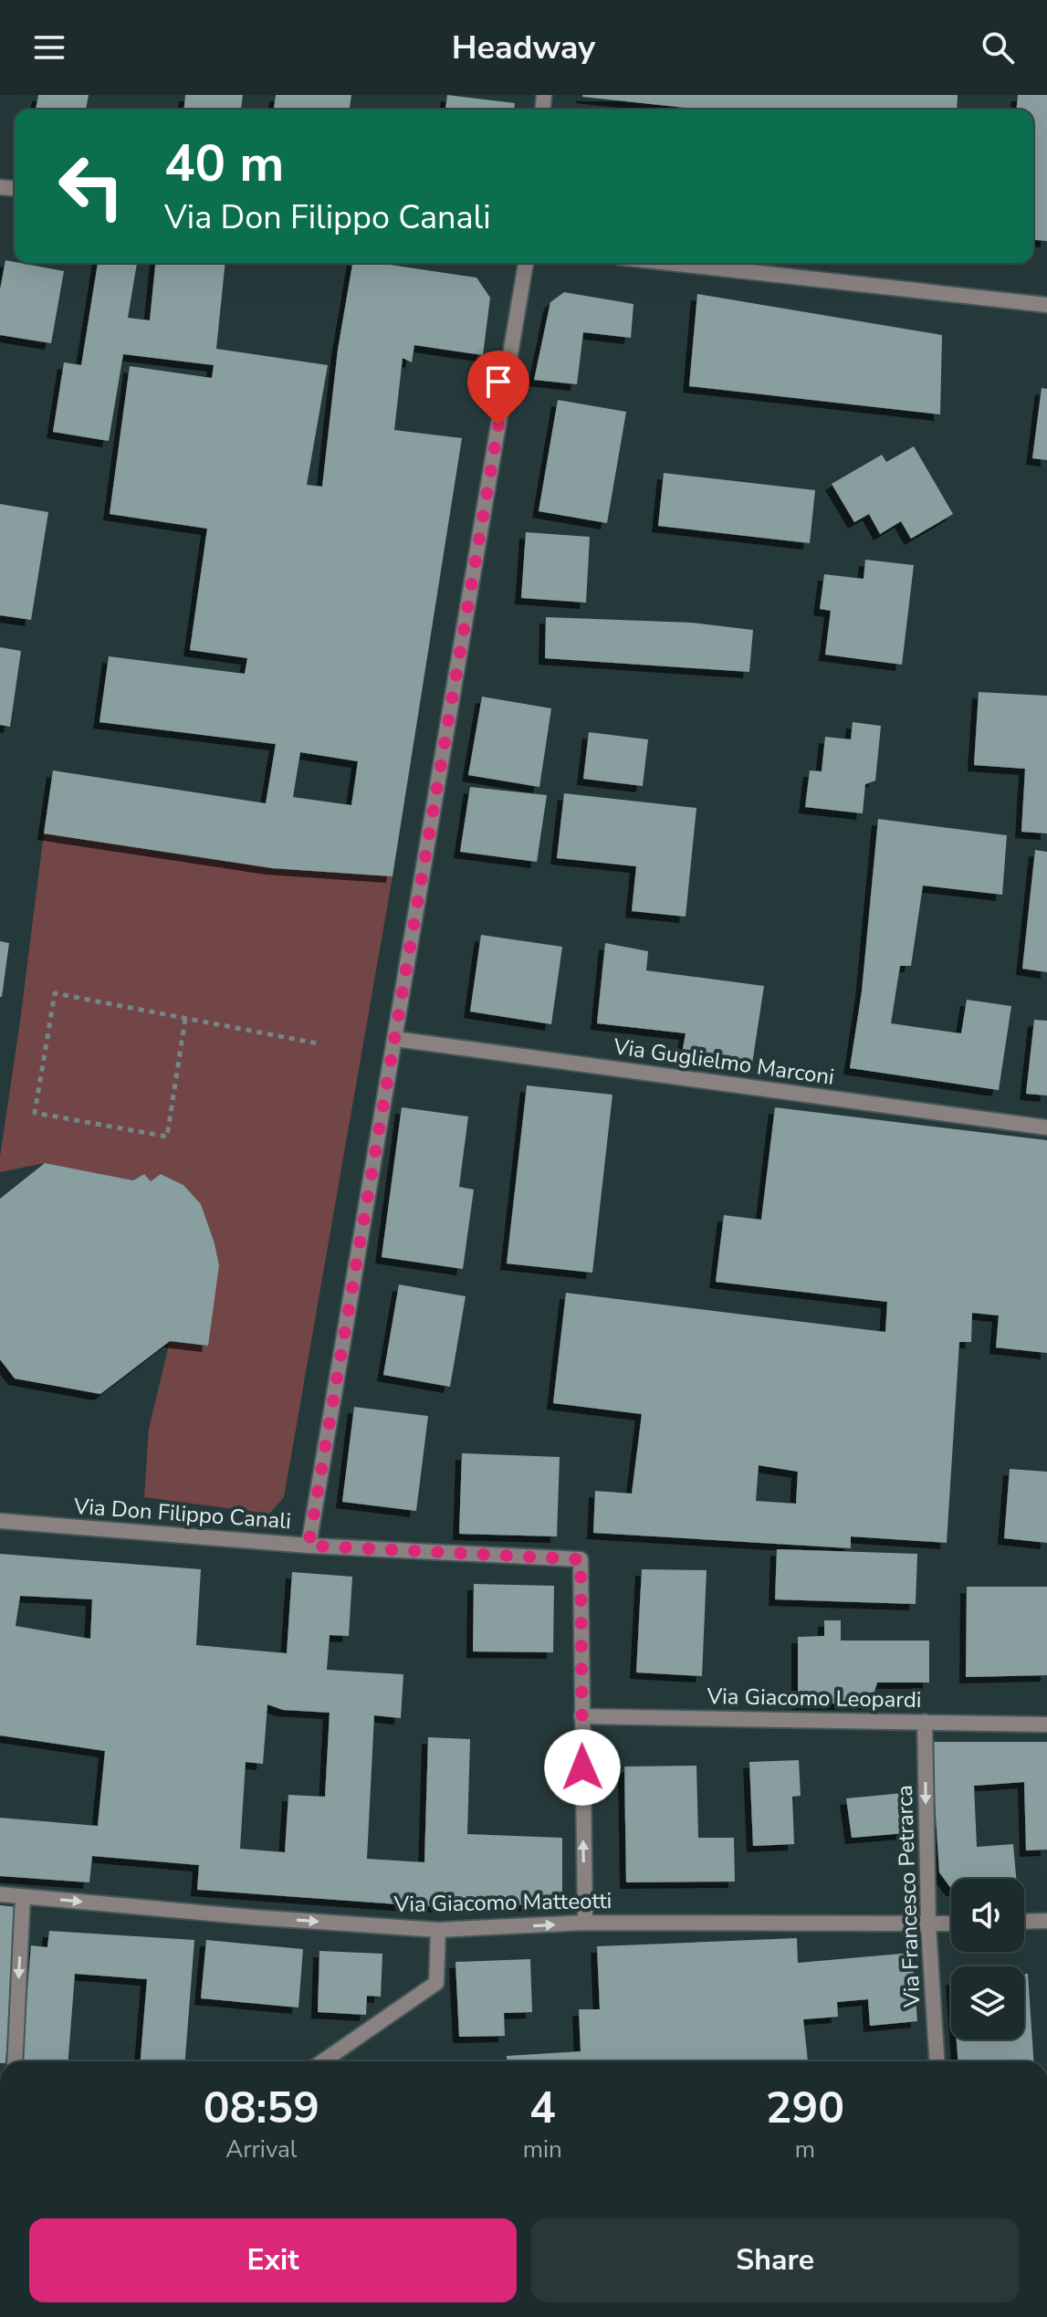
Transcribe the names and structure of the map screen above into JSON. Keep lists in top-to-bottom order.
{
  "streets": {
    "street": [
      "Via Guglielmo Marconi",
      "Via Don Filippo Canali",
      "Via Giacomo Leopardi",
      "Via Francesco Petrarca",
      "Via Giacomo Matteotti"
    ]
  },
  "crossings": [
    ["Via Don Filippo Canali", "Via Giacomo Leopardi"],
    ["Via Giacomo Leopardi", "Via Francesco Petrarca"],
    ["Via Francesco Petrarca", "Via Giacomo Matteotti"]
  ],
  "one_way": ["Via Francesco Petrarca", "Via Giacomo Matteotti"],
  "page": {
    "header": "Headway",
    "turn": ["40 m", "Via Don Filippo Canali"],
    "eta": [
      "08:59",
      "Arrival",
      "4",
      "min",
      "290",
      "m"
    ],
    "buttons": ["Exit", "Share"]
  }
}
